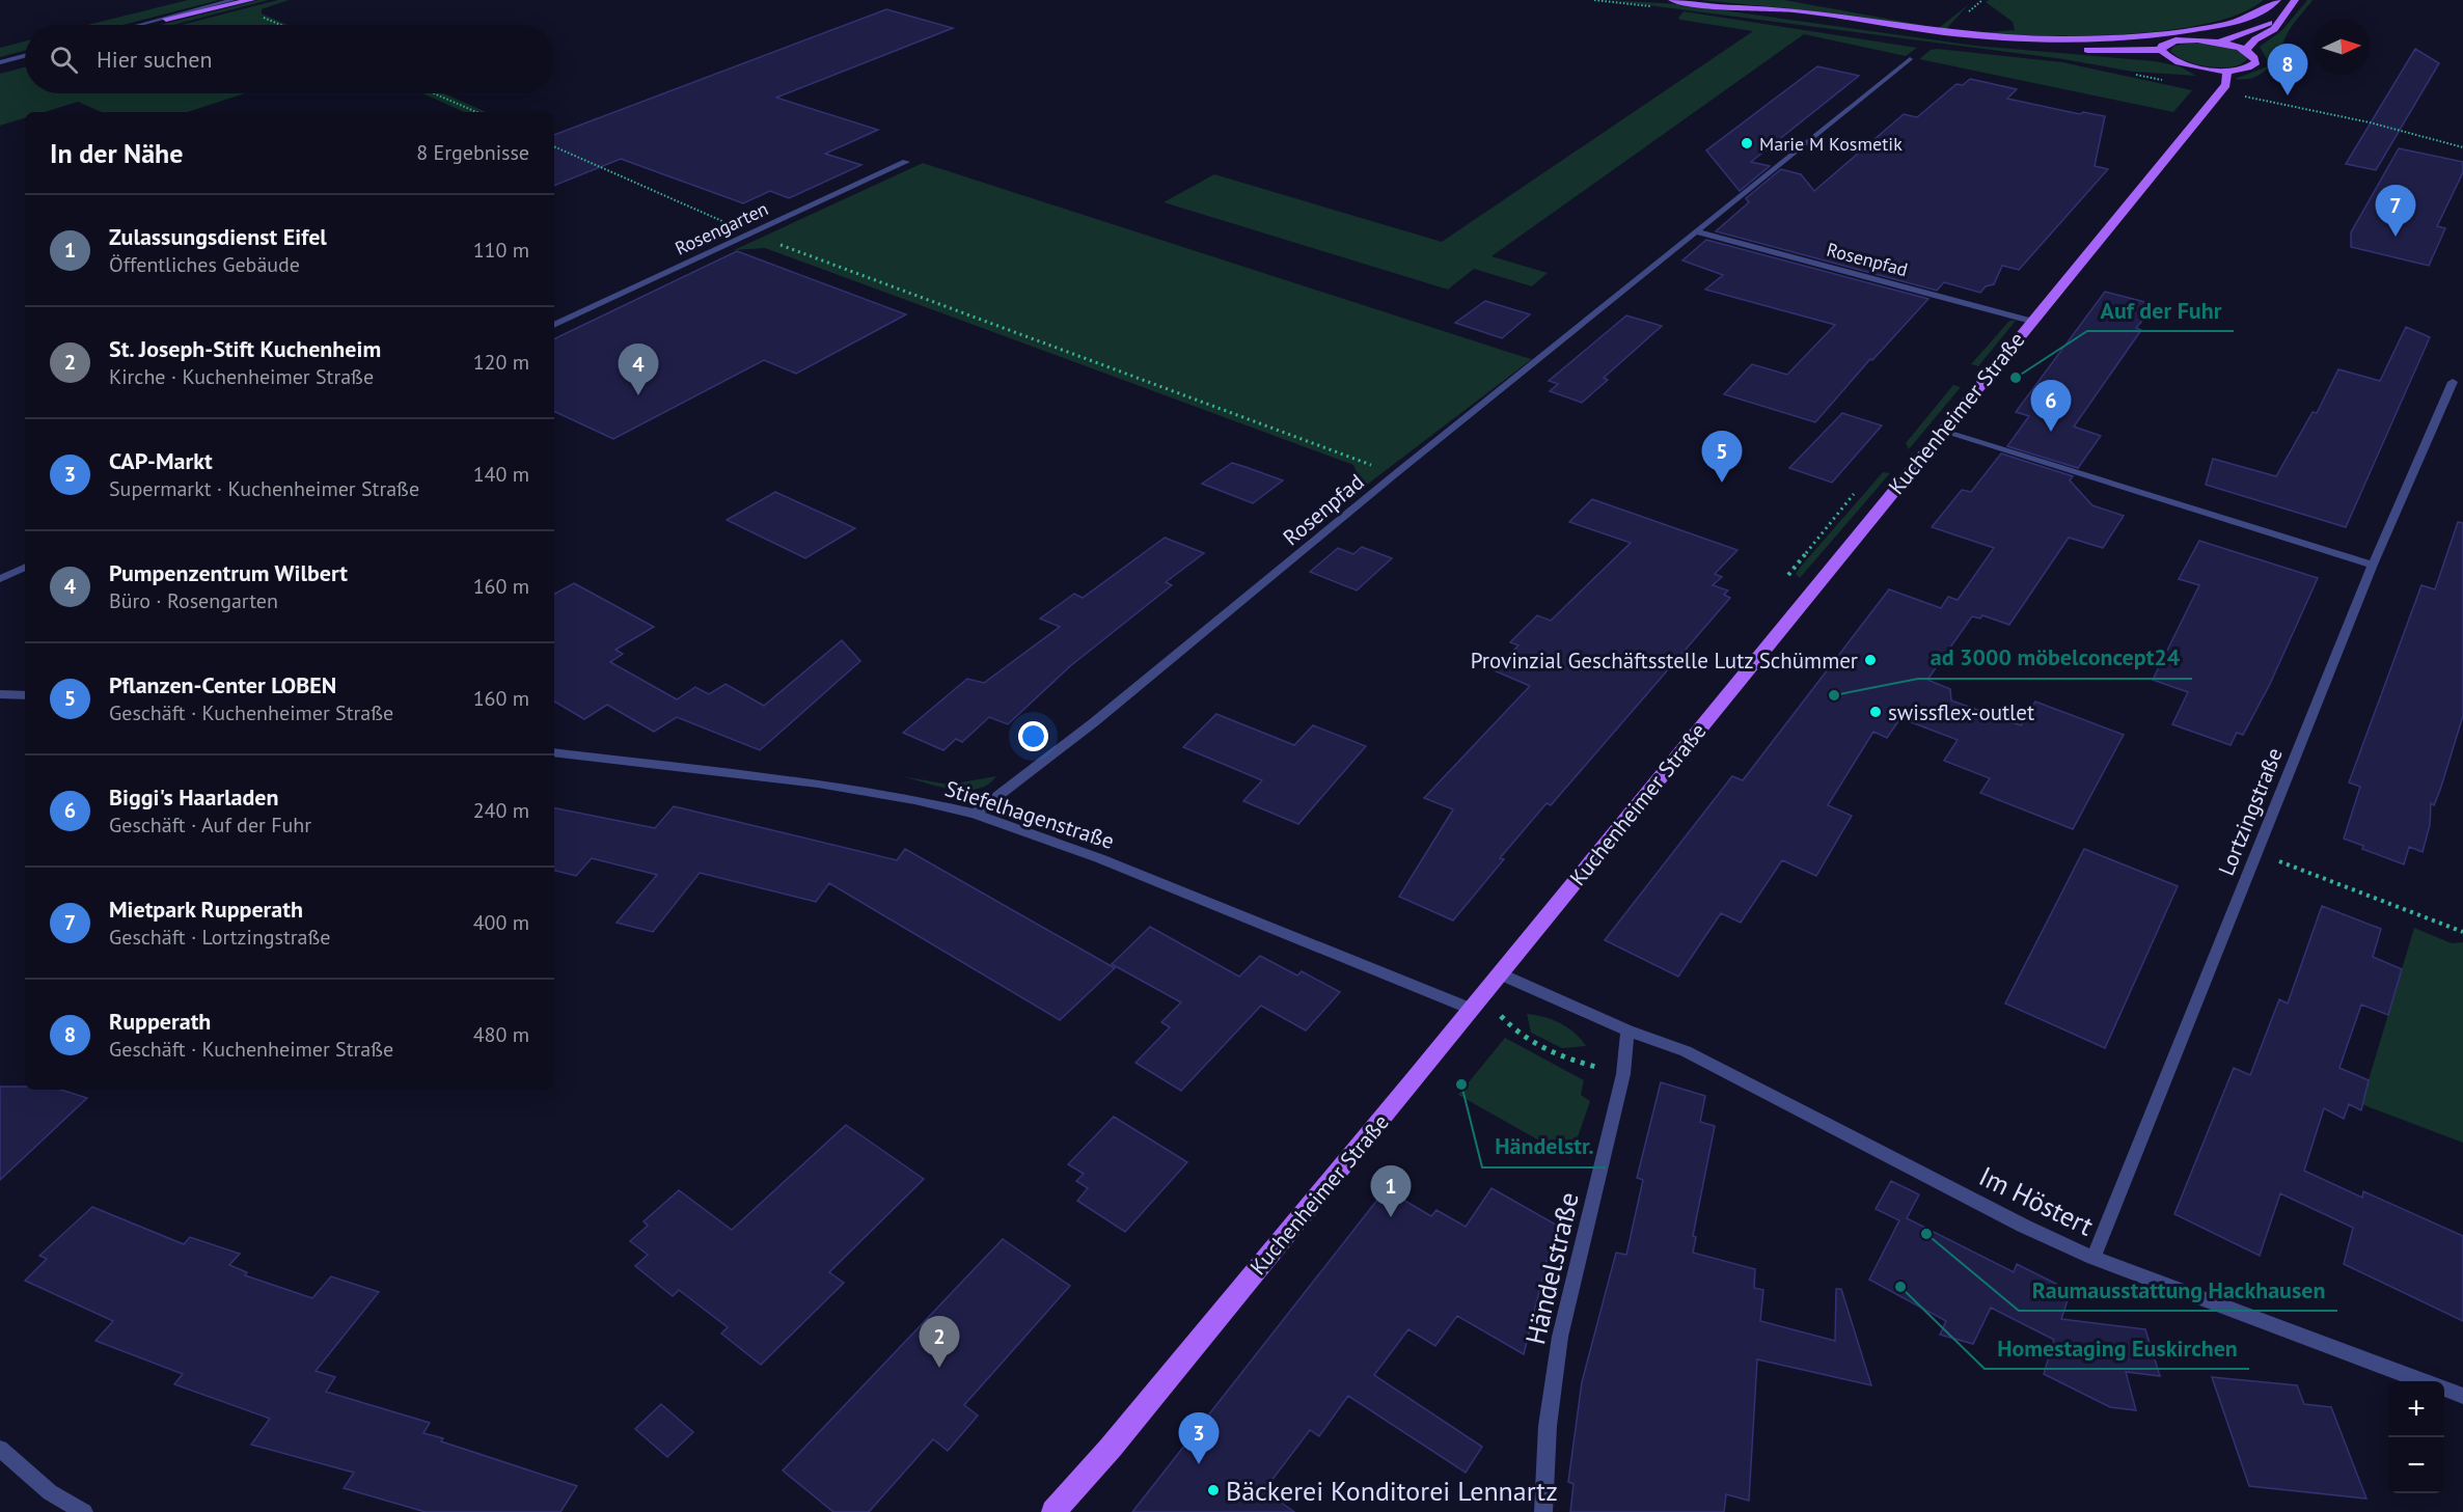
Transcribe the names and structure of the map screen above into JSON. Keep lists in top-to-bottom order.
{
  "streets": {
    "main road": ["Kuchenheimer Straße"],
    "street": [
      "Rosengarten",
      "Rosenpfad",
      "Lortzingstraße",
      "Stiefelhagenstraße",
      "Im Höstert",
      "Händelstraße"
    ]
  },
  "crossings": [
    ["Rosenpfad", "Kuchenheimer Straße"],
    ["Rosenpfad", "Stiefelhagenstraße"],
    ["Kuchenheimer Straße", "Stiefelhagenstraße"],
    ["Lortzingstraße", "Im Höstert"],
    ["Im Höstert", "Händelstraße"]
  ],
  "places": [
    "Marie M Kosmetik",
    "Auf der Fuhr",
    "Provinzial Geschäftsstelle Lutz Schümmer",
    "ad 3000 möbelconcept24",
    "swissflex-outlet",
    "Händelstr.",
    "Raumausstattung Hackhausen",
    "Homestaging Euskirchen",
    "Bäckerei Konditorei Lennartz"
  ],
  "north": "right",
  "page": {
    "search": "Hier suchen",
    "pins": [
      "8",
      "7",
      "4",
      "6",
      "5",
      "1",
      "2",
      "3"
    ],
    "heading": ["In der Nähe", "8 Ergebnisse"],
    "list": [
      {
        "mark": "1",
        "name": "Zulassungsdienst Eifel",
        "note": "Öffentliches Gebäude",
        "value": "110 m"
      },
      {
        "mark": "2",
        "name": "St. Joseph-Stift Kuchenheim",
        "note": "Kirche · Kuchenheimer Straße",
        "value": "120 m"
      },
      {
        "mark": "3",
        "name": "CAP-Markt",
        "note": "Supermarkt · Kuchenheimer Straße",
        "value": "140 m"
      },
      {
        "mark": "4",
        "name": "Pumpenzentrum Wilbert",
        "note": "Büro · Rosengarten",
        "value": "160 m"
      },
      {
        "mark": "5",
        "name": "Pflanzen-Center LOBEN",
        "note": "Geschäft · Kuchenheimer Straße",
        "value": "160 m"
      },
      {
        "mark": "6",
        "name": "Biggi's Haarladen",
        "note": "Geschäft · Auf der Fuhr",
        "value": "240 m"
      },
      {
        "mark": "7",
        "name": "Mietpark Rupperath",
        "note": "Geschäft · Lortzingstraße",
        "value": "400 m"
      },
      {
        "mark": "8",
        "name": "Rupperath",
        "note": "Geschäft · Kuchenheimer Straße",
        "value": "480 m"
      }
    ],
    "map_buttons": ["+", "−"]
  }
}
